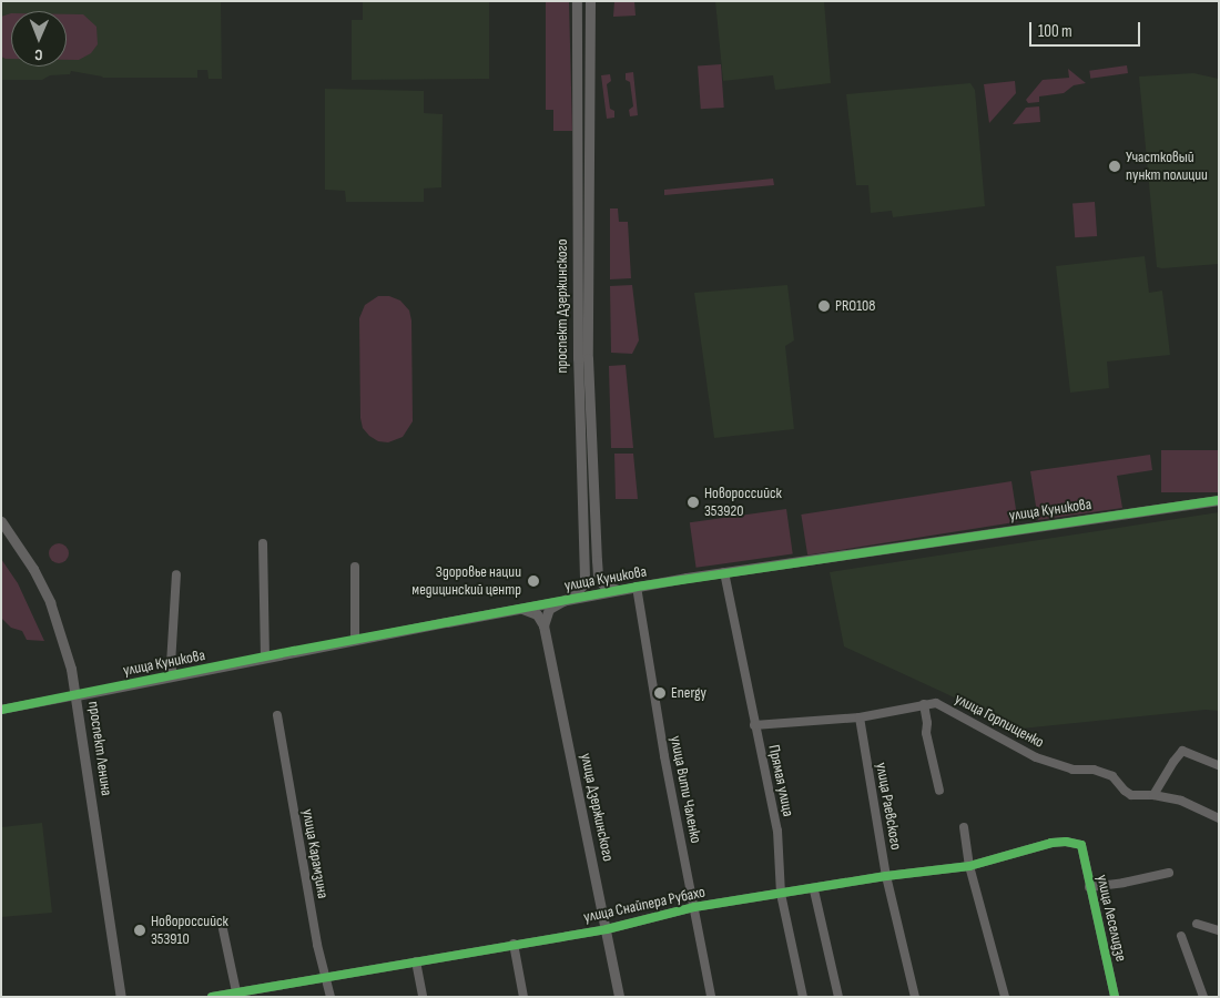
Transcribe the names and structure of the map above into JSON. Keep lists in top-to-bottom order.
{
  "streets": {
    "street": [
      "проспект Дзержинского",
      "улица Куникова",
      "улица Горпищенко",
      "проспект Ленина",
      "Прямая улица",
      "улица Вити Чаленко",
      "улица Раевского",
      "улица Дзержинского",
      "улица Карамзина",
      "улица Снайпера Рубахо",
      "улица Леселидзе"
    ]
  },
  "crossings": [
    ["улица Куникова", "проспект Ленина"],
    ["улица Куникова", "Прямая улица"],
    ["улица Куникова", "улица Вити Чаленко"],
    ["улица Горпищенко", "Прямая улица"],
    ["улица Горпищенко", "улица Раевского"],
    ["Прямая улица", "улица Снайпера Рубахо"],
    ["улица Вити Чаленко", "улица Снайпера Рубахо"],
    ["улица Раевского", "улица Снайпера Рубахо"],
    ["улица Дзержинского", "улица Снайпера Рубахо"],
    ["улица Карамзина", "улица Снайпера Рубахо"],
    ["улица Снайпера Рубахо", "улица Леселидзе"]
  ],
  "places": [
    "Участковый пункт полиции",
    "PRO108",
    "Новороссийск 353920",
    "Здоровье нации медицинский центр",
    "Energy",
    "Новороссийск 353910"
  ],
  "scale_bar": "100 m",
  "north": "bottom"
}
